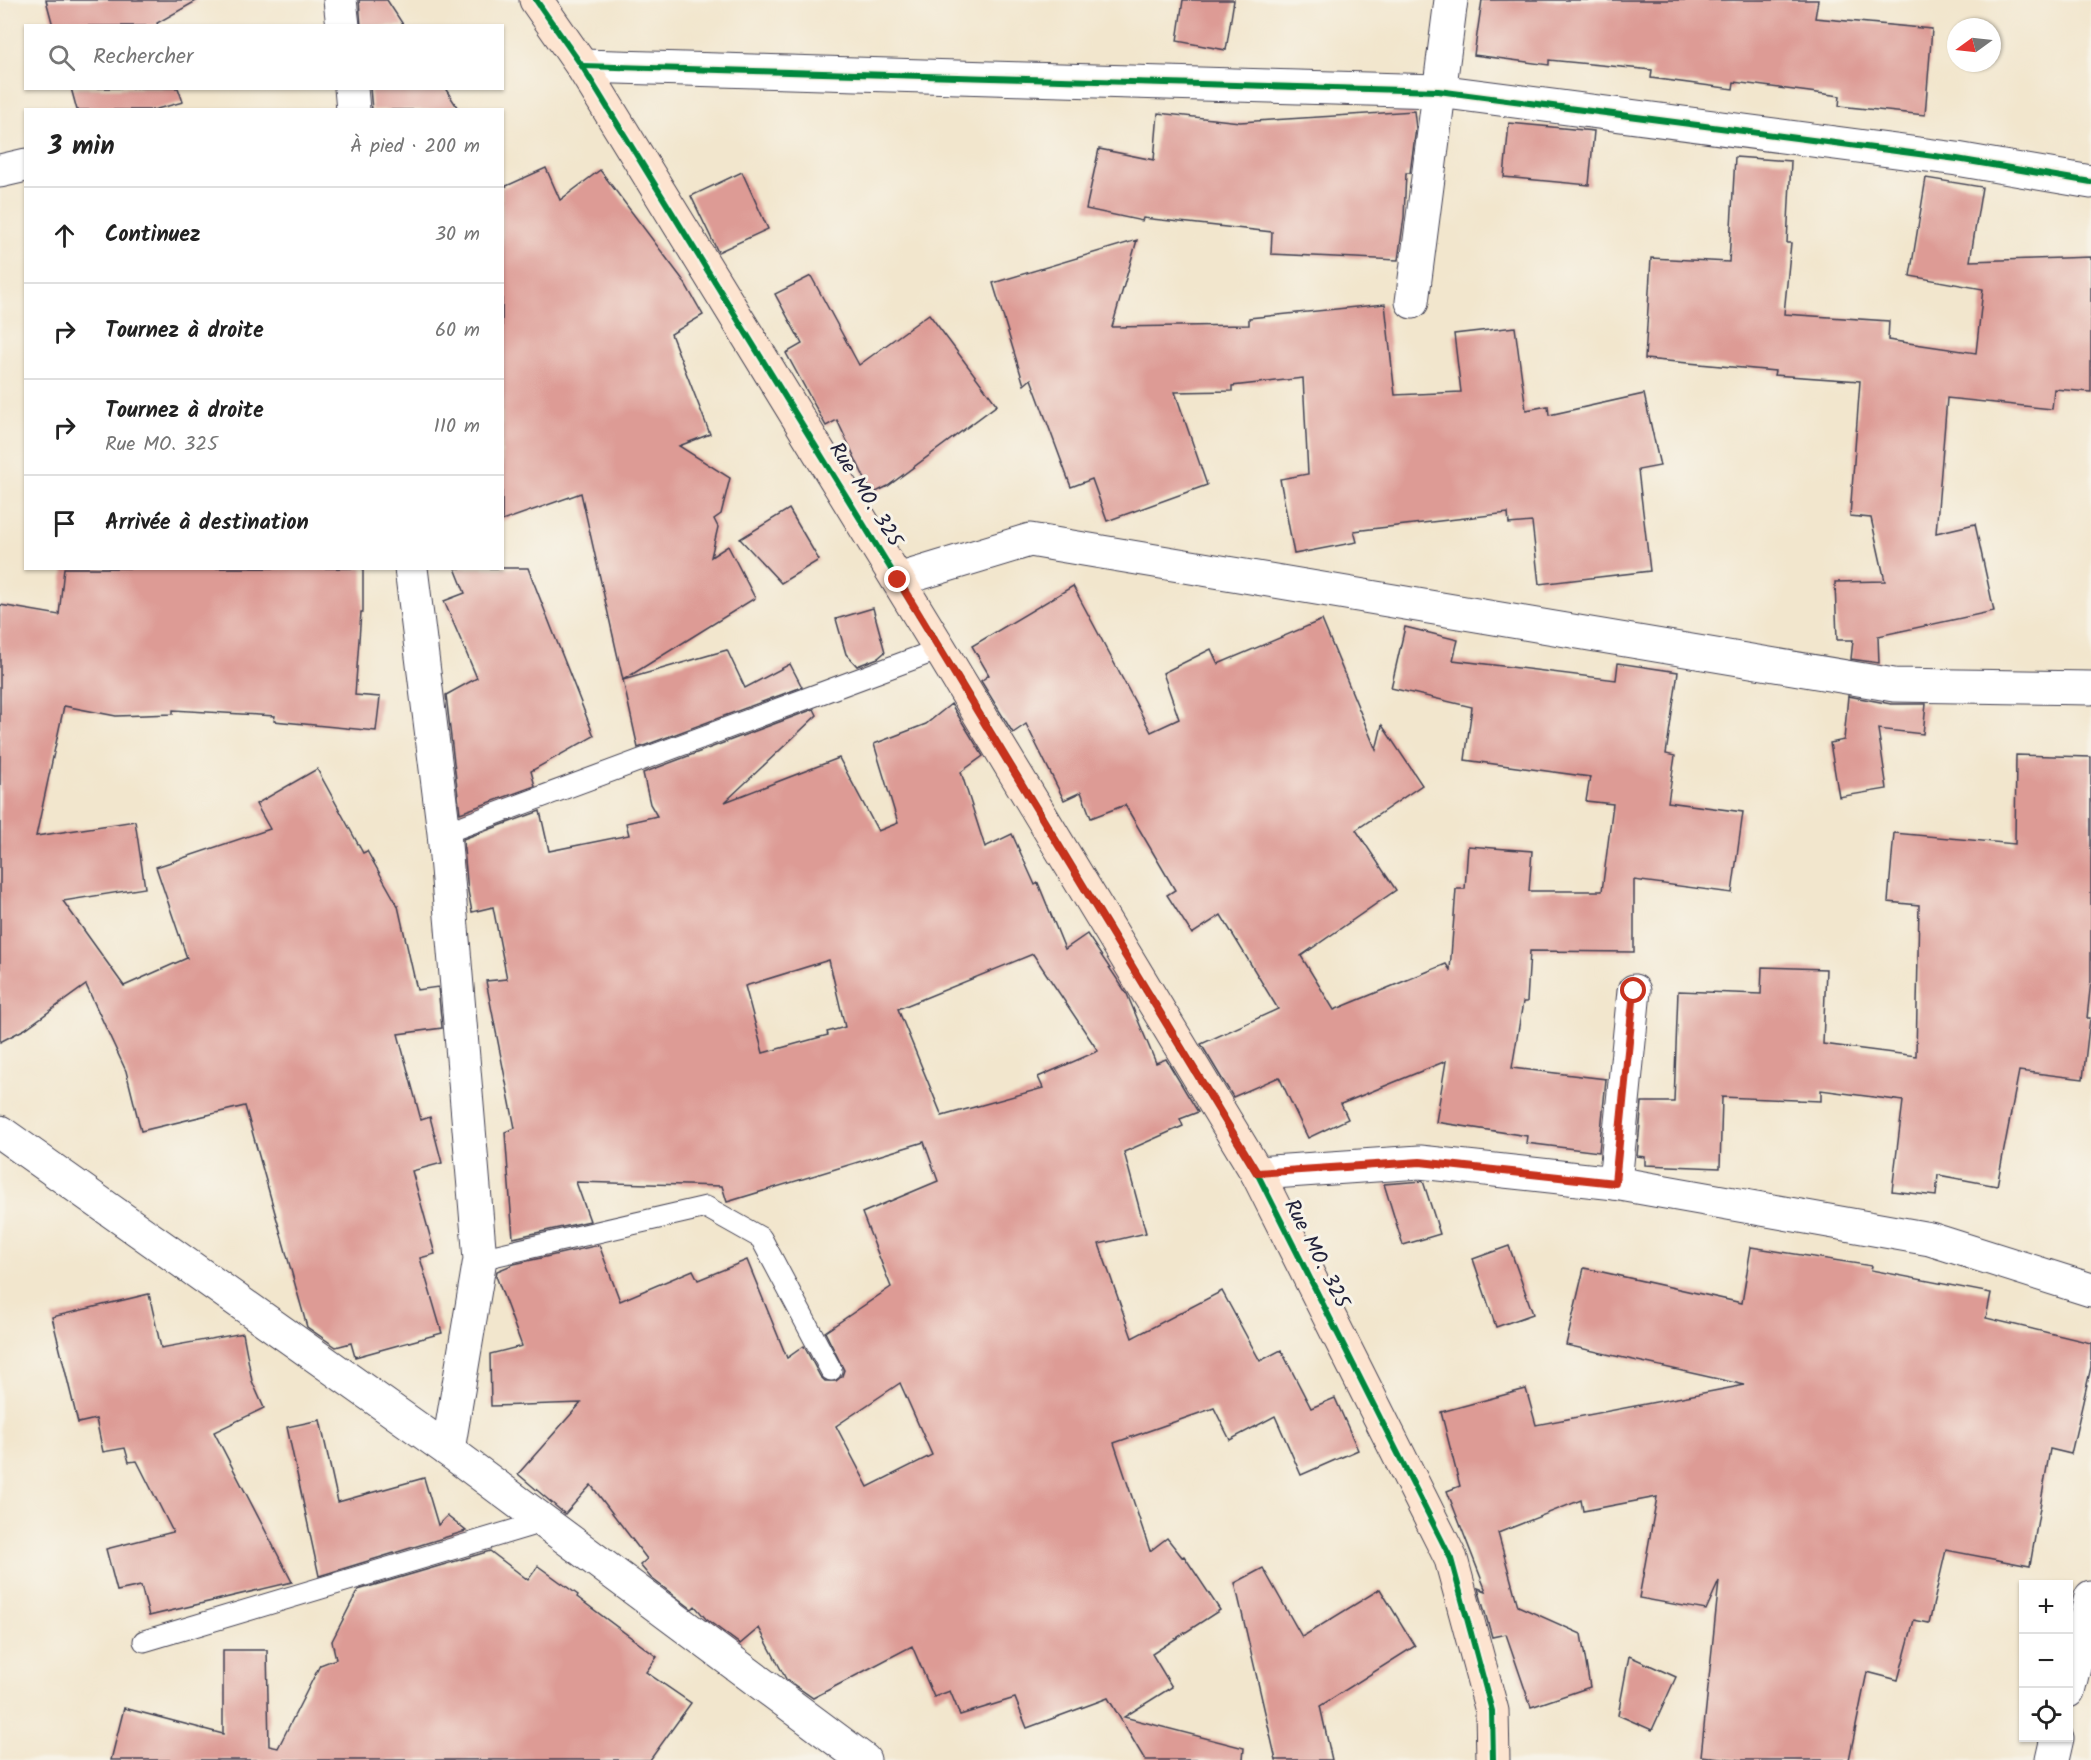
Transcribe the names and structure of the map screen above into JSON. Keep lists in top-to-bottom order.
{
  "streets": {
    "street": ["Rue MO. 325"]
  },
  "north": "left",
  "page": {
    "search": "Rechercher",
    "heading": ["3 min", "À pied · 200 m"],
    "list": [
      ["Continuez", "30 m"],
      ["Tournez à droite", "60 m"],
      ["Tournez à droite", "Rue MO. 325", "110 m"],
      "Arrivée à destination"
    ],
    "map_buttons": ["+", "−"]
  }
}
